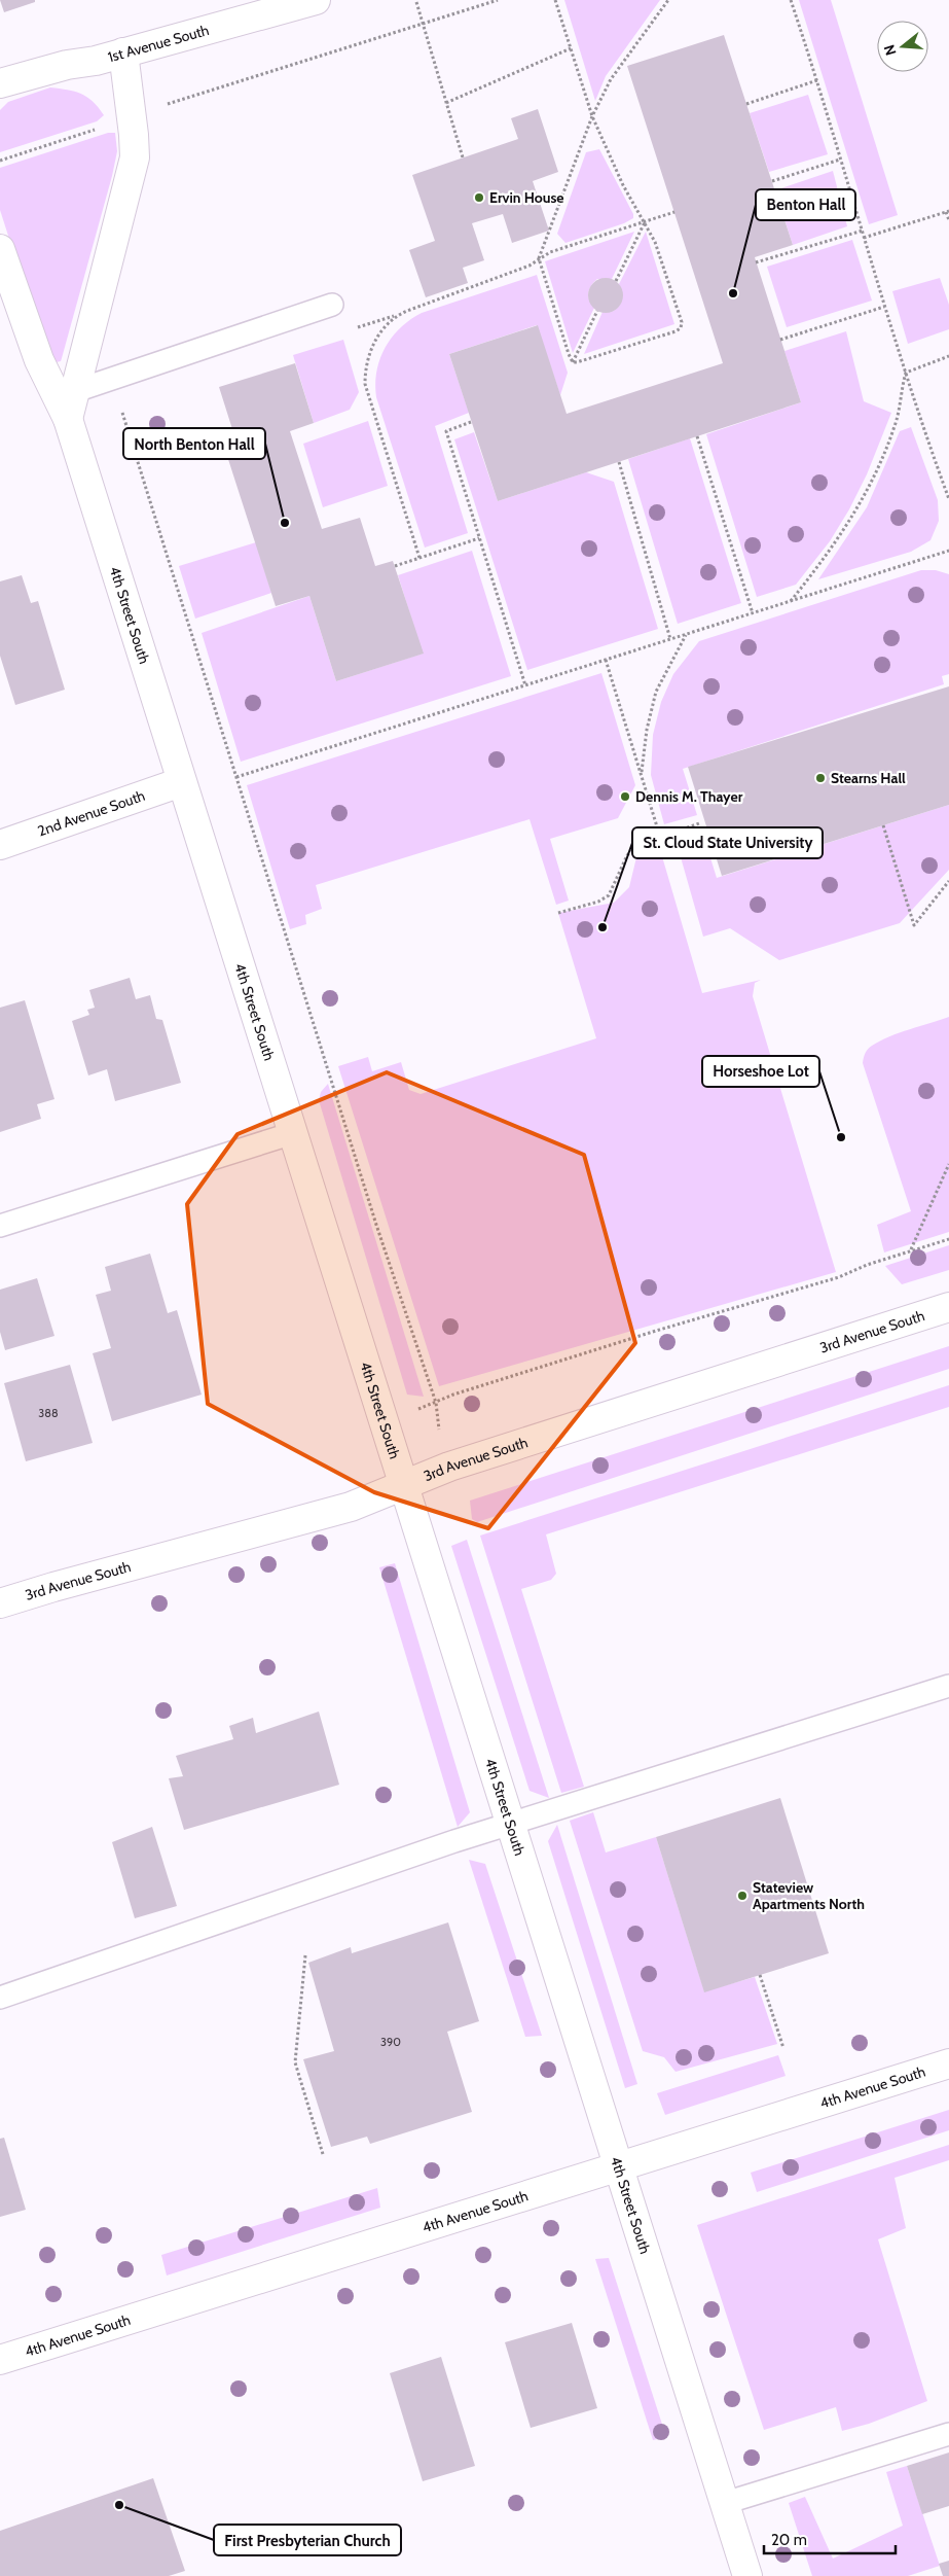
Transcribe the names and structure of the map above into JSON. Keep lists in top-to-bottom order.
{
  "streets": {
    "street": [
      "1st Avenue South",
      "4th Street South",
      "2nd Avenue South",
      "3rd Avenue South",
      "4th Avenue South"
    ]
  },
  "crossings": [
    ["4th Street South", "2nd Avenue South"],
    ["4th Street South", "3rd Avenue South"],
    ["4th Street South", "4th Avenue South"]
  ],
  "places": [
    "Ervin House",
    "Benton Hall",
    "North Benton Hall",
    "Stearns Hall",
    "Dennis M. Thayer",
    "St. Cloud State University",
    "Horseshoe Lot",
    "Stateview Apartments North",
    "First Presbyterian Church"
  ],
  "house_numbers": ["388", "390"],
  "scale_bar": "20 m",
  "north": "left"
}
